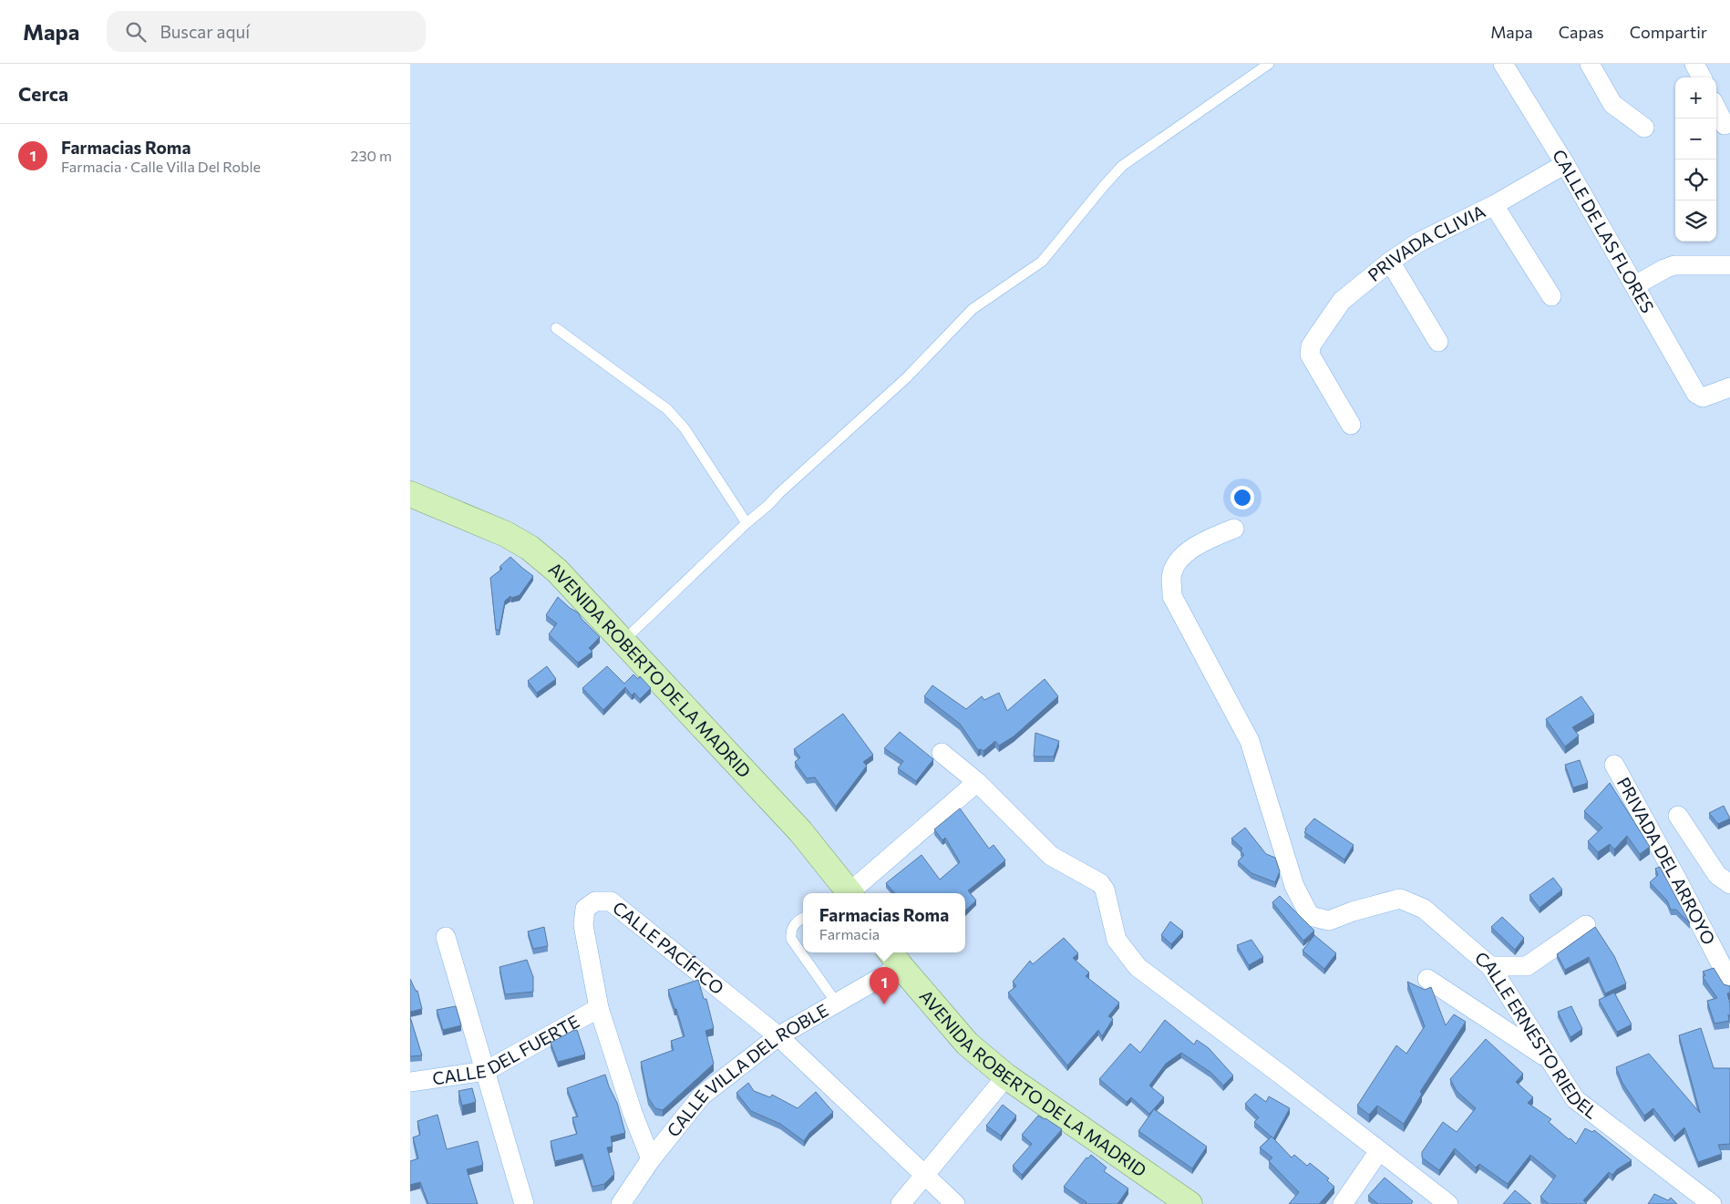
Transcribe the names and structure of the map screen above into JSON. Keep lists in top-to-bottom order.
{
  "streets": {
    "main road": ["AVENIDA ROBERTO DE LA MADRID"],
    "street": [
      "CALLE DE LAS FLORES",
      "PRIVADA CLIVIA",
      "PRIVADA DEL ARROYO",
      "CALLE PACÍFICO",
      "CALLE ERNESTO RIEDEL",
      "CALLE DEL FUERTE",
      "CALLE VILLA DEL ROBLE"
    ]
  },
  "crossings": [
    ["CALLE DE LAS FLORES", "PRIVADA CLIVIA"],
    ["AVENIDA ROBERTO DE LA MADRID", "CALLE VILLA DEL ROBLE"],
    ["CALLE PACÍFICO", "CALLE DEL FUERTE"],
    ["CALLE PACÍFICO", "CALLE VILLA DEL ROBLE"]
  ],
  "page": {
    "header": "Mapa",
    "search": "Buscar aquí",
    "nav": ["Mapa", "Capas", "Compartir"],
    "heading": "Cerca",
    "map_buttons": ["+", "−"],
    "list": [
      {
        "mark": "1",
        "name": "Farmacias Roma",
        "note": "Farmacia · Calle Villa Del Roble",
        "value": "230 m"
      }
    ],
    "popup": ["Farmacias Roma", "Farmacia"],
    "pins": "1"
  }
}
